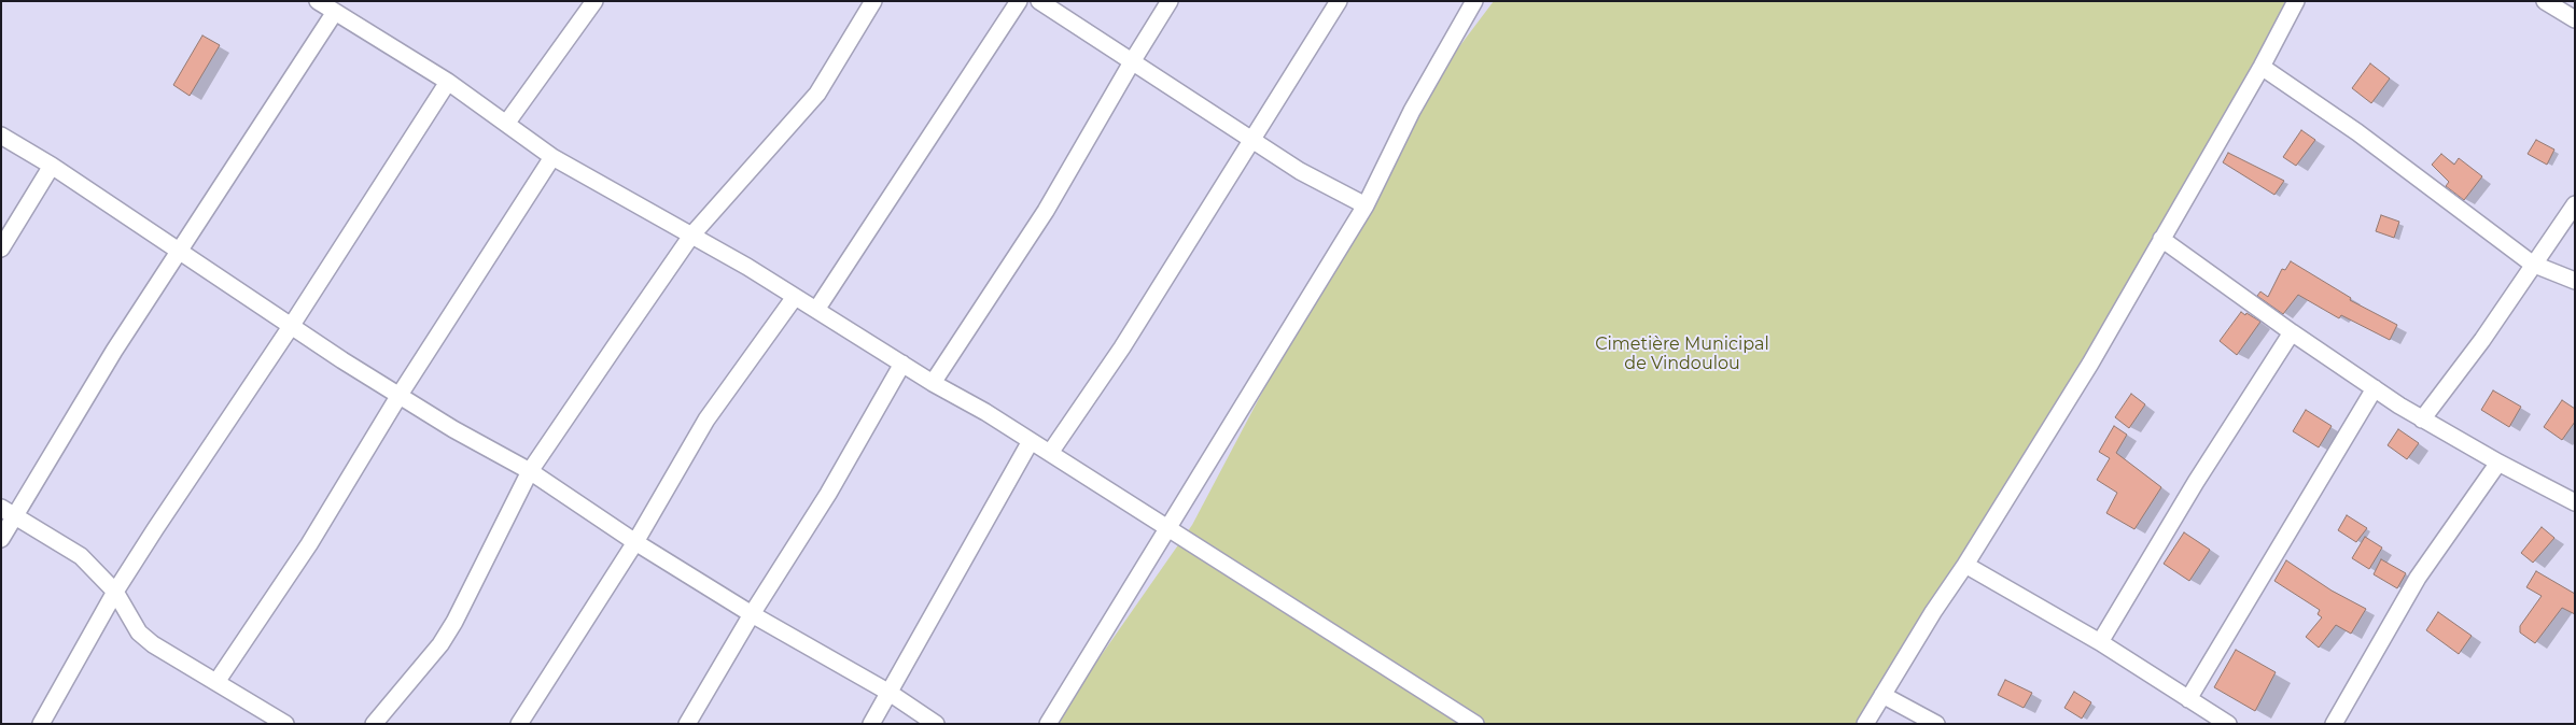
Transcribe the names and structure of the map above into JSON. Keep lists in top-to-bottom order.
{
  "parks": ["Cimetière Municipal de Vindoulou"]
}
